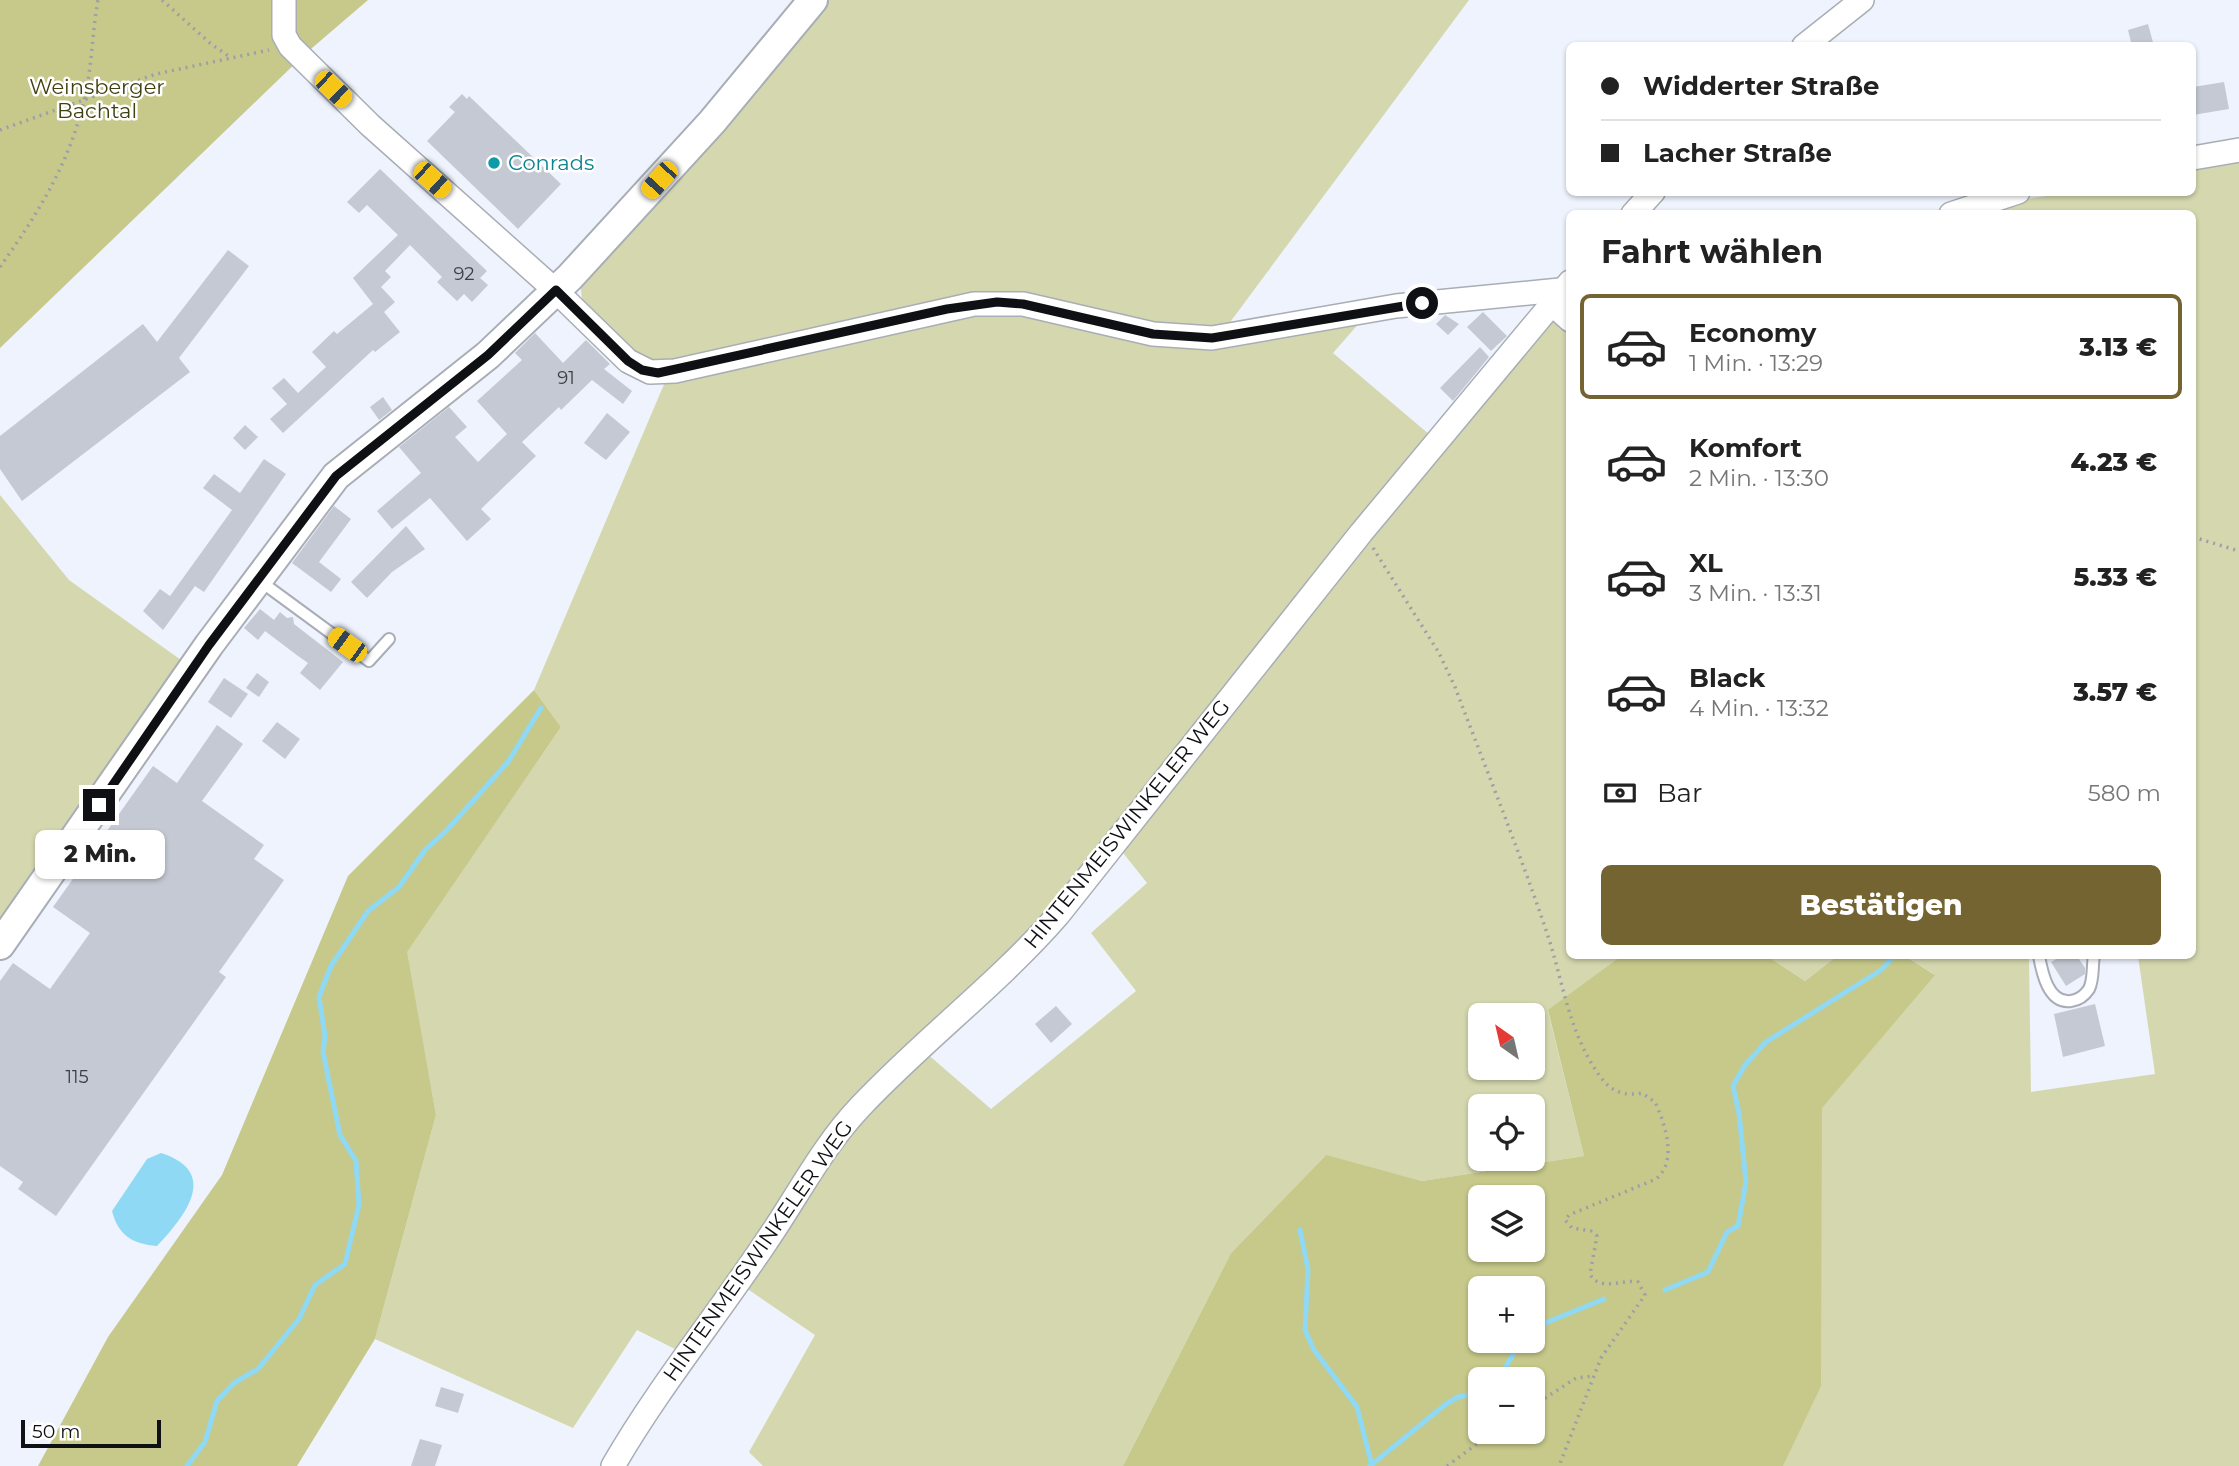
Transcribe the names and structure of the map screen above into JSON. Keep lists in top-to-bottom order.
{
  "streets": {
    "street": ["HINTENMEISWINKELER WEG"]
  },
  "parks": ["Weinsberger Bachtal"],
  "places": ["Conrads"],
  "house_numbers": ["92", "91", "115"],
  "scale_bar": "50 m",
  "north": "top left",
  "page": {
    "banner": ["Widderter Straße", "Lacher Straße"],
    "heading": "Fahrt wählen",
    "list": [
      {
        "name": "Economy",
        "note": "1 Min. · 13:29",
        "value": "3.13 €"
      },
      {
        "name": "Komfort",
        "note": "2 Min. · 13:30",
        "value": "4.23 €"
      },
      {
        "name": "XL",
        "note": "3 Min. · 13:31",
        "value": "5.33 €"
      },
      {
        "name": "Black",
        "note": "4 Min. · 13:32",
        "value": "3.57 €"
      }
    ],
    "pay": ["Bar", "580 m"],
    "bubble": "2 Min.",
    "buttons": "Bestätigen",
    "map_buttons": ["+", "−"],
    "scale": "50 m"
  }
}
